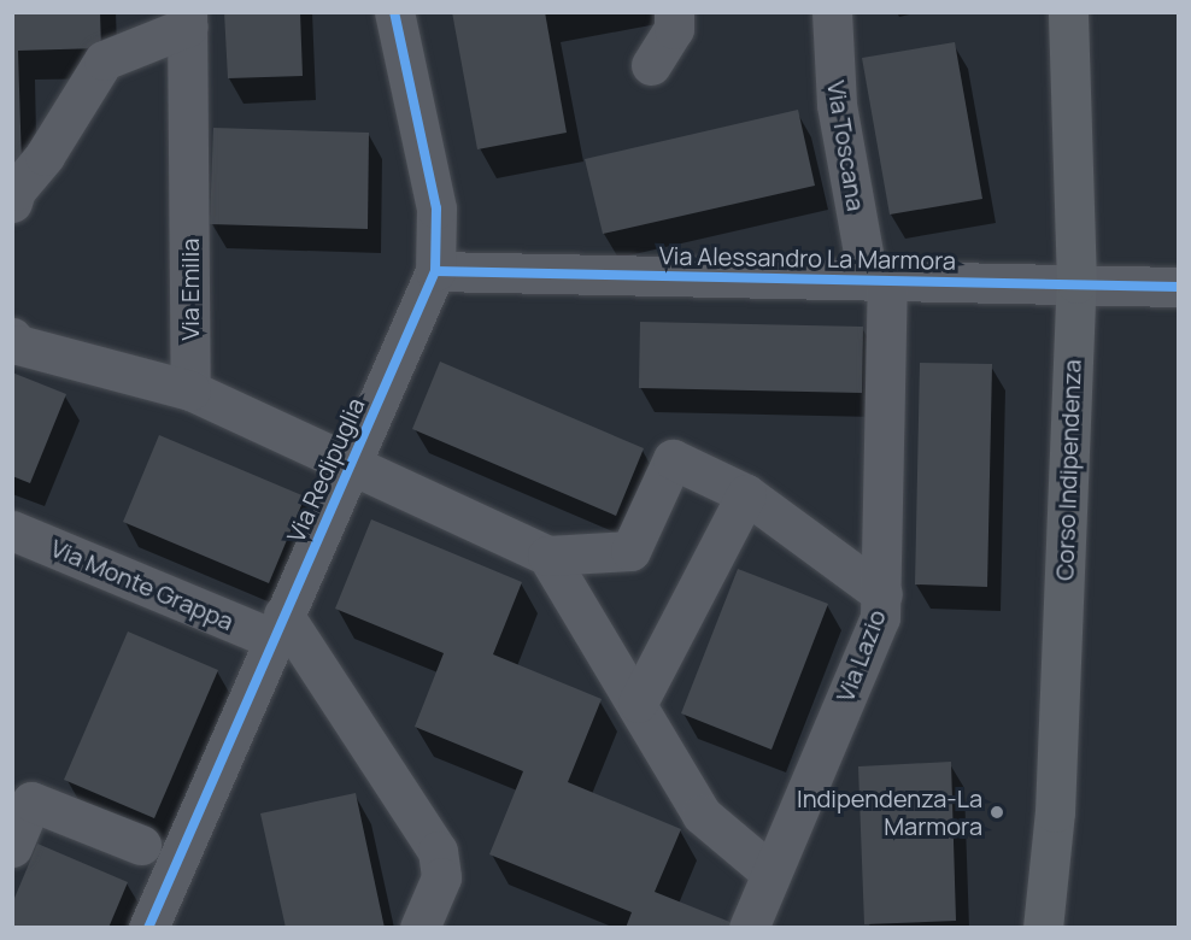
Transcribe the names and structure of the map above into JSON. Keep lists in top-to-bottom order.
{
  "streets": {
    "main road": ["Corso Indipendenza"],
    "street": [
      "Via Toscana",
      "Via Alessandro La Marmora",
      "Via Emilia",
      "Via Redipuglia",
      "Via Monte Grappa",
      "Via Lazio"
    ]
  },
  "crossings": [
    ["Via Toscana", "Via Alessandro La Marmora"],
    ["Via Toscana", "Via Lazio"],
    ["Via Alessandro La Marmora", "Via Redipuglia"],
    ["Via Alessandro La Marmora", "Corso Indipendenza"],
    ["Via Alessandro La Marmora", "Via Lazio"],
    ["Via Redipuglia", "Via Monte Grappa"]
  ],
  "places": ["Indipendenza-La Marmora"]
}
